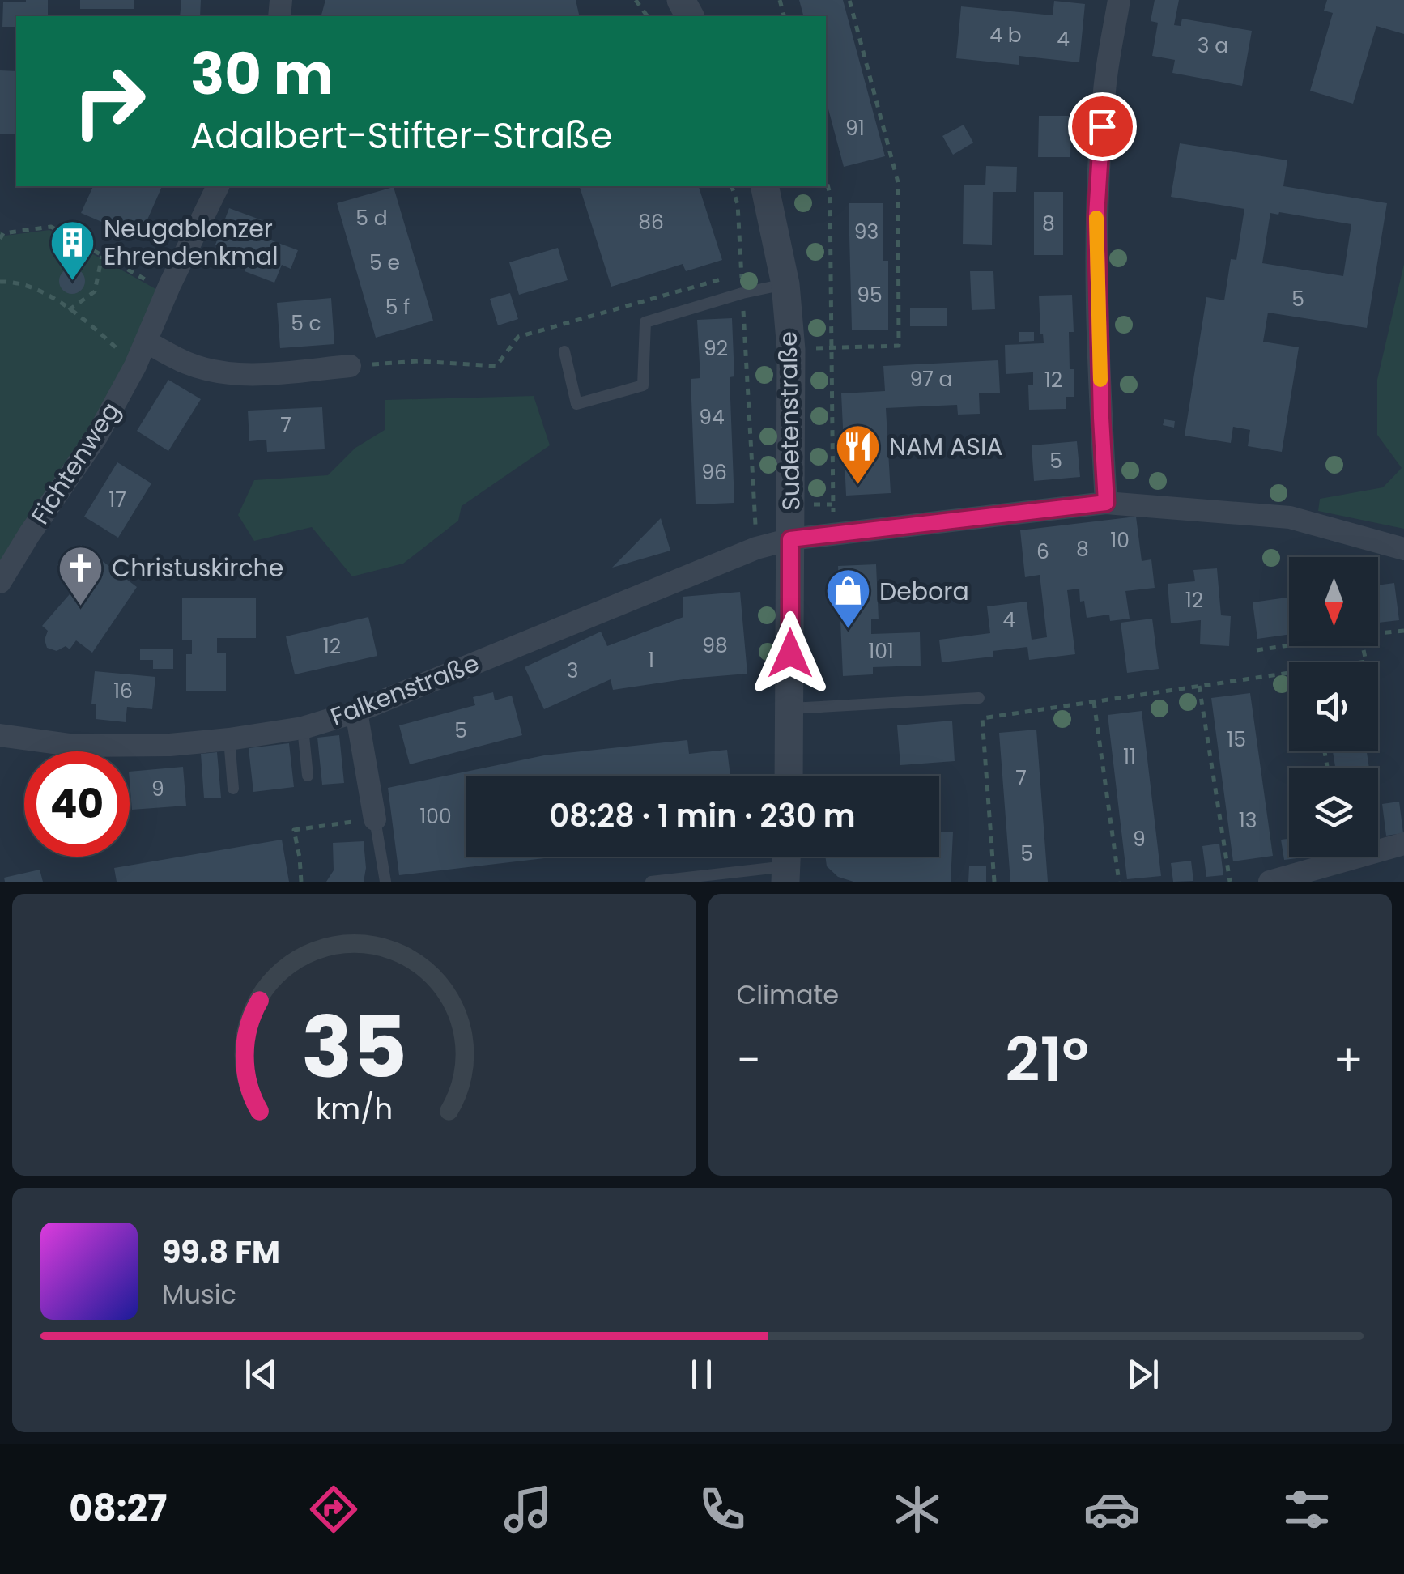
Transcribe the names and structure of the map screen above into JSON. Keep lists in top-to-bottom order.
{
  "streets": {
    "street": ["Sudetenstraße", "Fichtenweg", "Falkenstraße"]
  },
  "crossings": [
    ["Sudetenstraße", "Falkenstraße"]
  ],
  "places": {
    "building": ["Neugablonzer Ehrendenkmal"],
    "restaurant": ["NAM ASIA"],
    "church": ["Christuskirche"],
    "shop": ["Debora"]
  },
  "house_numbers": [
    "4 b",
    "4",
    "3 a",
    "91",
    "5 d",
    "86",
    "8",
    "93",
    "5 e",
    "95",
    "5",
    "5 f",
    "5 c",
    "92",
    "97 a",
    "12",
    "94",
    "7",
    "5",
    "96",
    "17",
    "10",
    "8",
    "6",
    "12",
    "4",
    "98",
    "12",
    "101",
    "1",
    "3",
    "16",
    "5",
    "15",
    "11",
    "7",
    "9",
    "100",
    "13",
    "9",
    "5"
  ],
  "north": "bottom",
  "page": {
    "turn": ["30 m", "Adalbert-Stifter-Straße"],
    "limit": "40",
    "trip": "08:28 · 1 min · 230 m",
    "tile": "Climate",
    "heat": ["−", "21°", "+"],
    "song": ["99.8 FM", "Music"],
    "tabs": "08:27",
    "gauge": ["35", "km/h"]
  }
}
